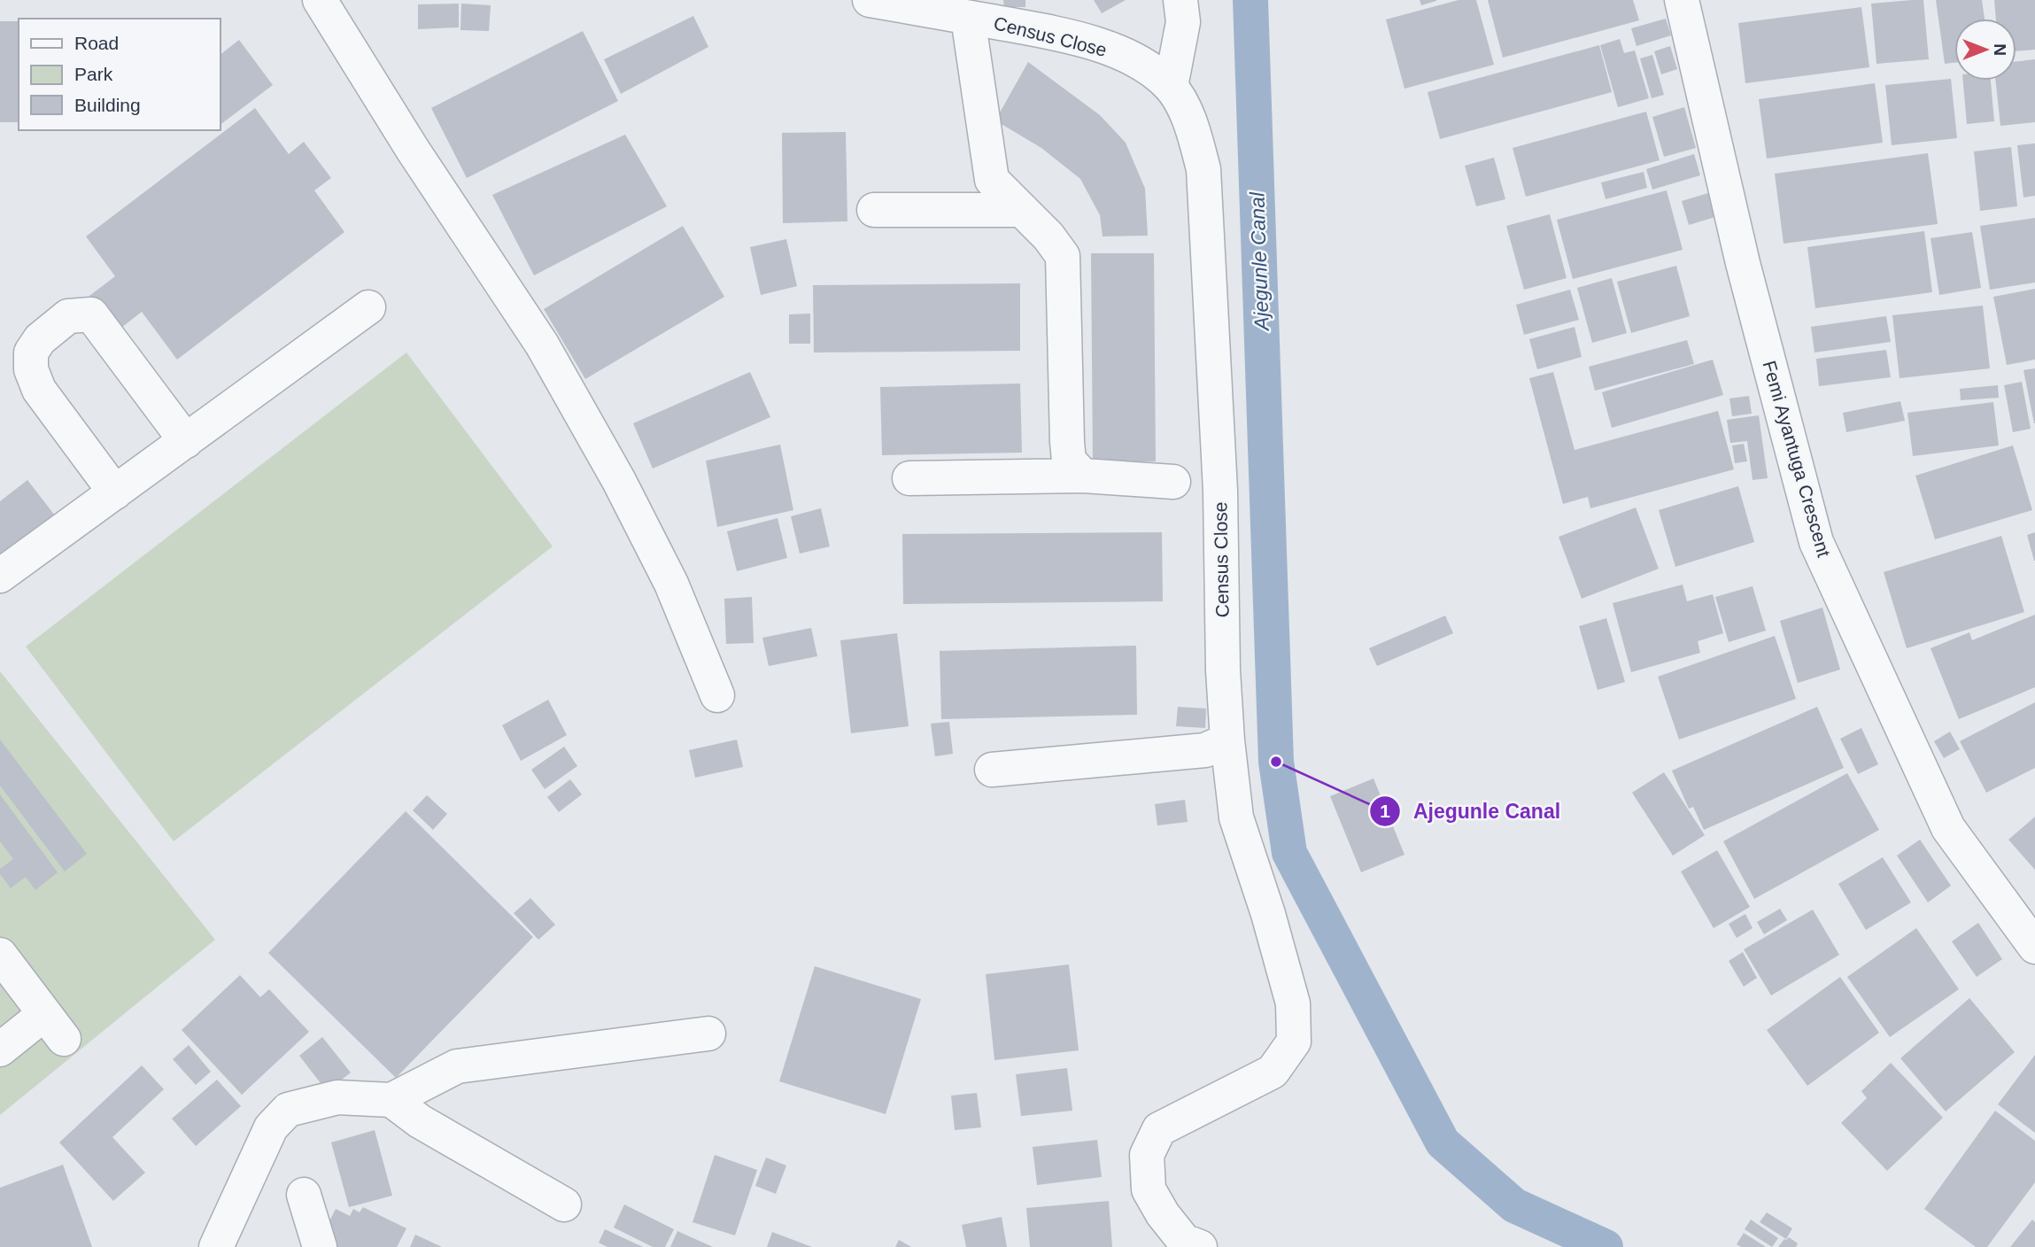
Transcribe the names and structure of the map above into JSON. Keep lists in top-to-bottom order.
{
  "streets": {
    "street": ["Census Close", "Femi Ayantuga Crescent"]
  },
  "water": ["Ajegunle Canal"],
  "places": ["Ajegunle Canal"],
  "legend": ["Road", "Park", "Building"],
  "north": "right"
}
